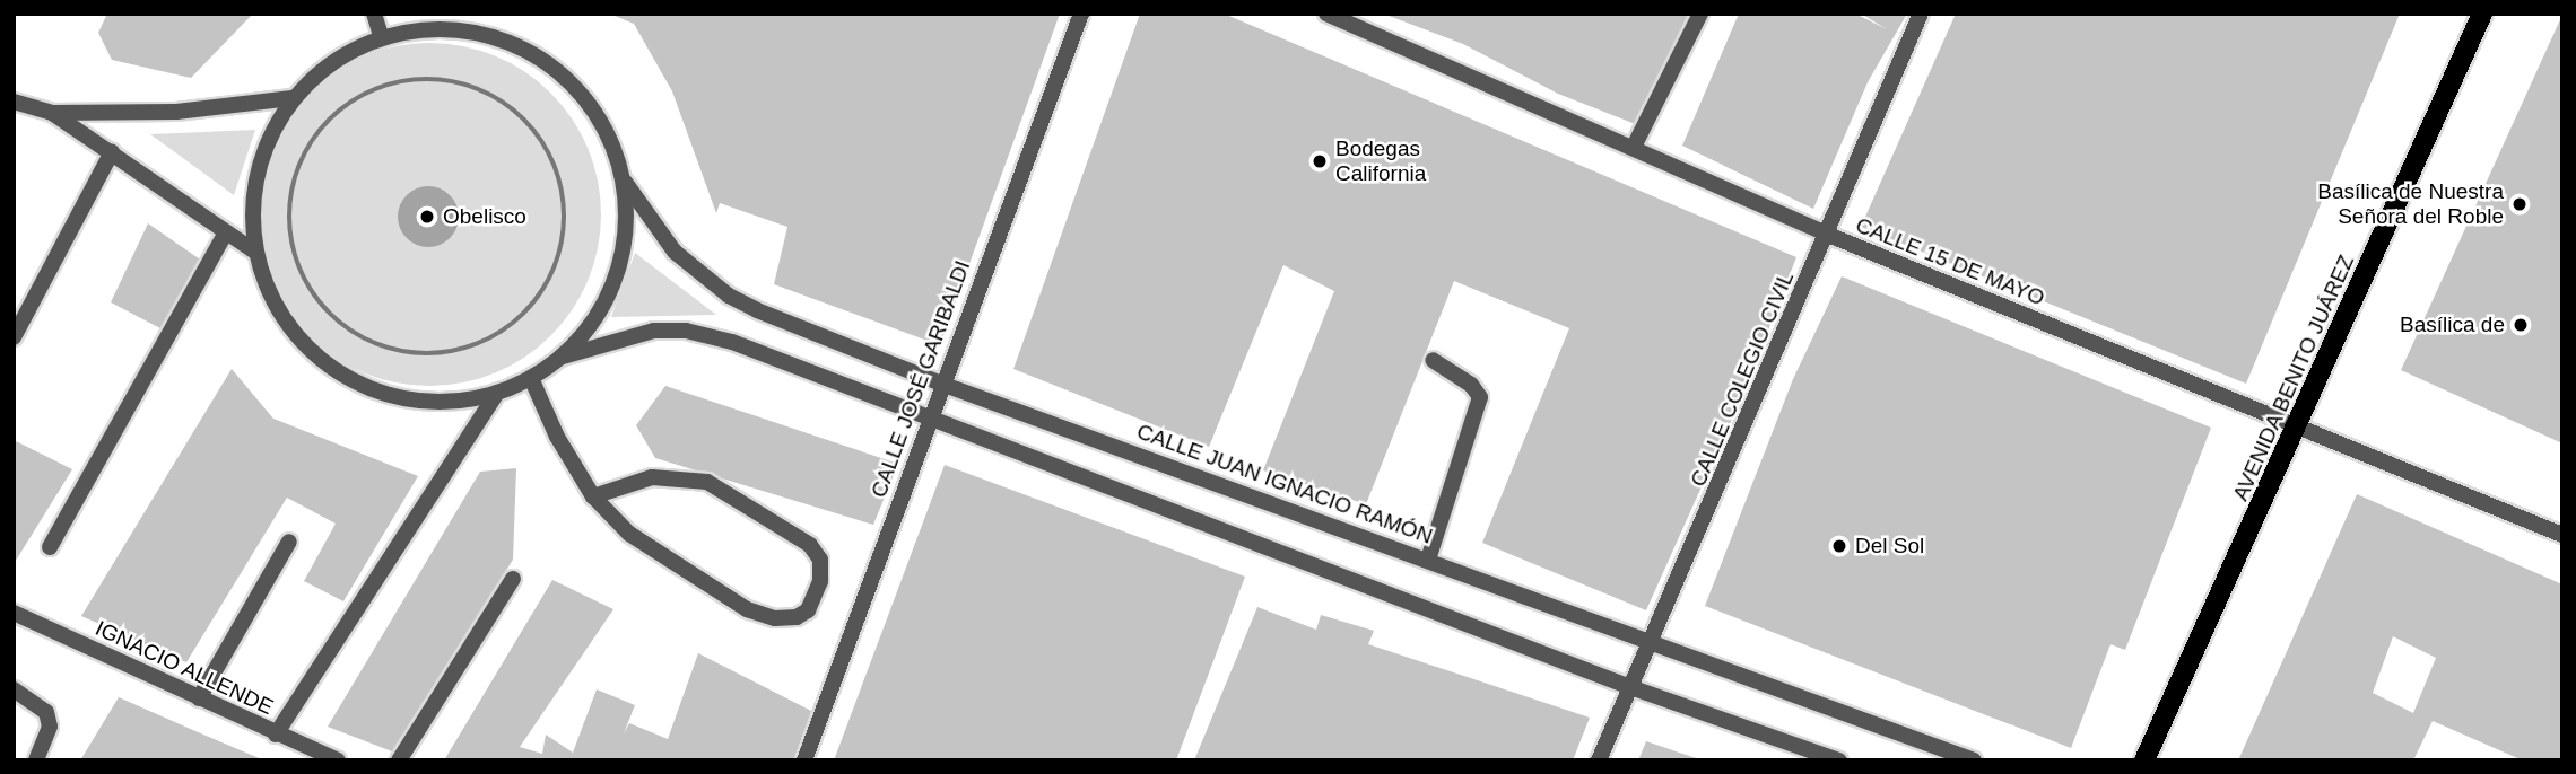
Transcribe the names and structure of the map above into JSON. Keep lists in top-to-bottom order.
{
  "streets": {
    "main road": ["AVENIDA BENITO JUÁREZ"],
    "street": [
      "CALLE 15 DE MAYO",
      "CALLE JOSÉ GARIBALDI",
      "CALLE COLEGIO CIVIL",
      "CALLE JUAN IGNACIO RAMÓN",
      "IGNACIO ALLENDE"
    ]
  },
  "crossings": [
    ["CALLE 15 DE MAYO", "AVENIDA BENITO JUÁREZ"],
    ["CALLE 15 DE MAYO", "CALLE COLEGIO CIVIL"],
    ["CALLE JOSÉ GARIBALDI", "CALLE JUAN IGNACIO RAMÓN"],
    ["CALLE COLEGIO CIVIL", "CALLE JUAN IGNACIO RAMÓN"]
  ],
  "places": [
    "Bodegas California",
    "Basílica de Nuestra Señora del Roble",
    "Obelisco",
    "Basílica de",
    "Del Sol"
  ]
}
